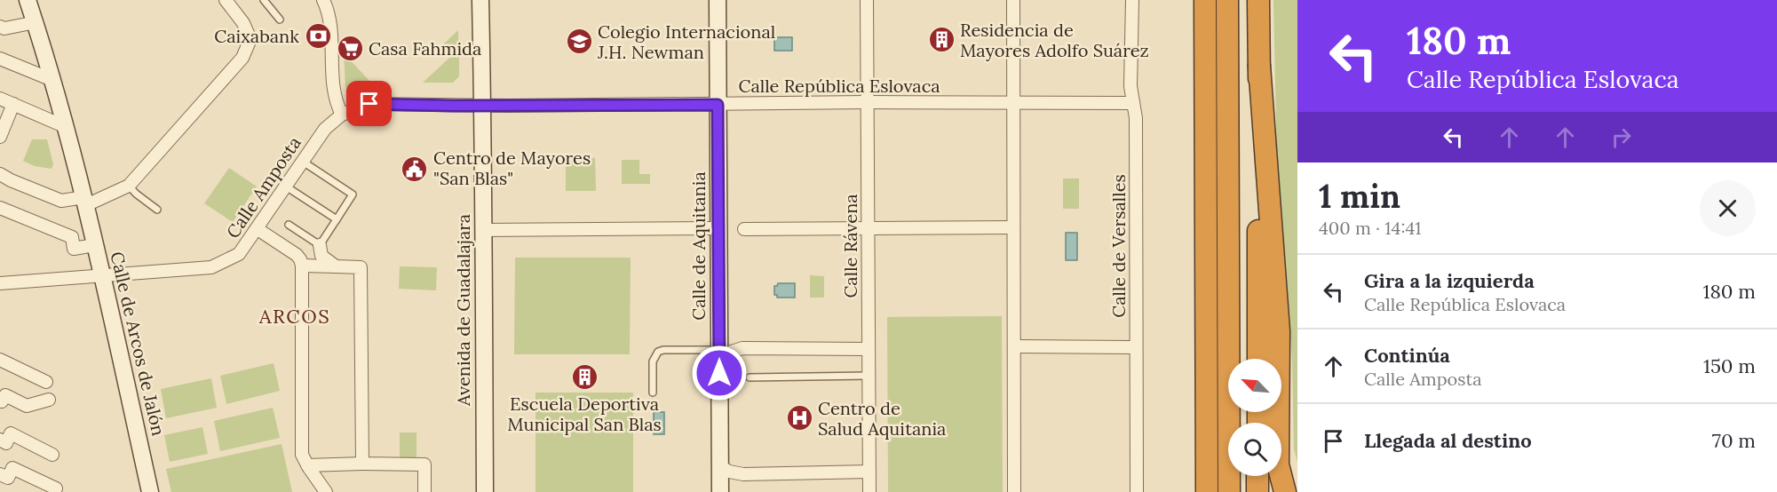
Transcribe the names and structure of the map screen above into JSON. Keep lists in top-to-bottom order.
{
  "streets": {
    "street": [
      "Calle República Eslovaca",
      "Calle Amposta",
      "Calle de Aquitania",
      "Calle Rávena",
      "Calle de Versalles",
      "Avenida de Guadalajara",
      "Calle de Arcos de Jalón"
    ]
  },
  "crossings": [
    ["Calle República Eslovaca", "Calle Amposta"],
    ["Calle República Eslovaca", "Calle de Aquitania"],
    ["Calle República Eslovaca", "Calle Rávena"],
    ["Calle República Eslovaca", "Calle de Versalles"],
    ["Calle República Eslovaca", "Avenida de Guadalajara"],
    ["Calle Amposta", "Avenida de Guadalajara"],
    ["Calle Amposta", "Calle de Arcos de Jalón"]
  ],
  "districts": ["ARCOS"],
  "places": {
    "bank": ["Caixabank"],
    "building": ["Residencia de Mayores Adolfo Suárez", "Escuela Deportiva Municipal San Blas"],
    "school or university": ["Colegio Internacional J.H. Newman"],
    "supermarket": ["Casa Fahmida"],
    "public building": ["Centro de Mayores \"San Blas\""],
    "hospital": ["Centro de Salud Aquitania"]
  },
  "north": "top left",
  "page": {
    "turn": ["180 m", "Calle República Eslovaca"],
    "heading": ["1 min", "400 m · 14:41"],
    "list": [
      {
        "name": "Gira a la izquierda",
        "note": "Calle República Eslovaca",
        "value": "180 m"
      },
      {
        "name": "Continúa",
        "note": "Calle Amposta",
        "value": "150 m"
      },
      {
        "name": "Llegada al destino",
        "value": "70 m"
      }
    ]
  }
}
